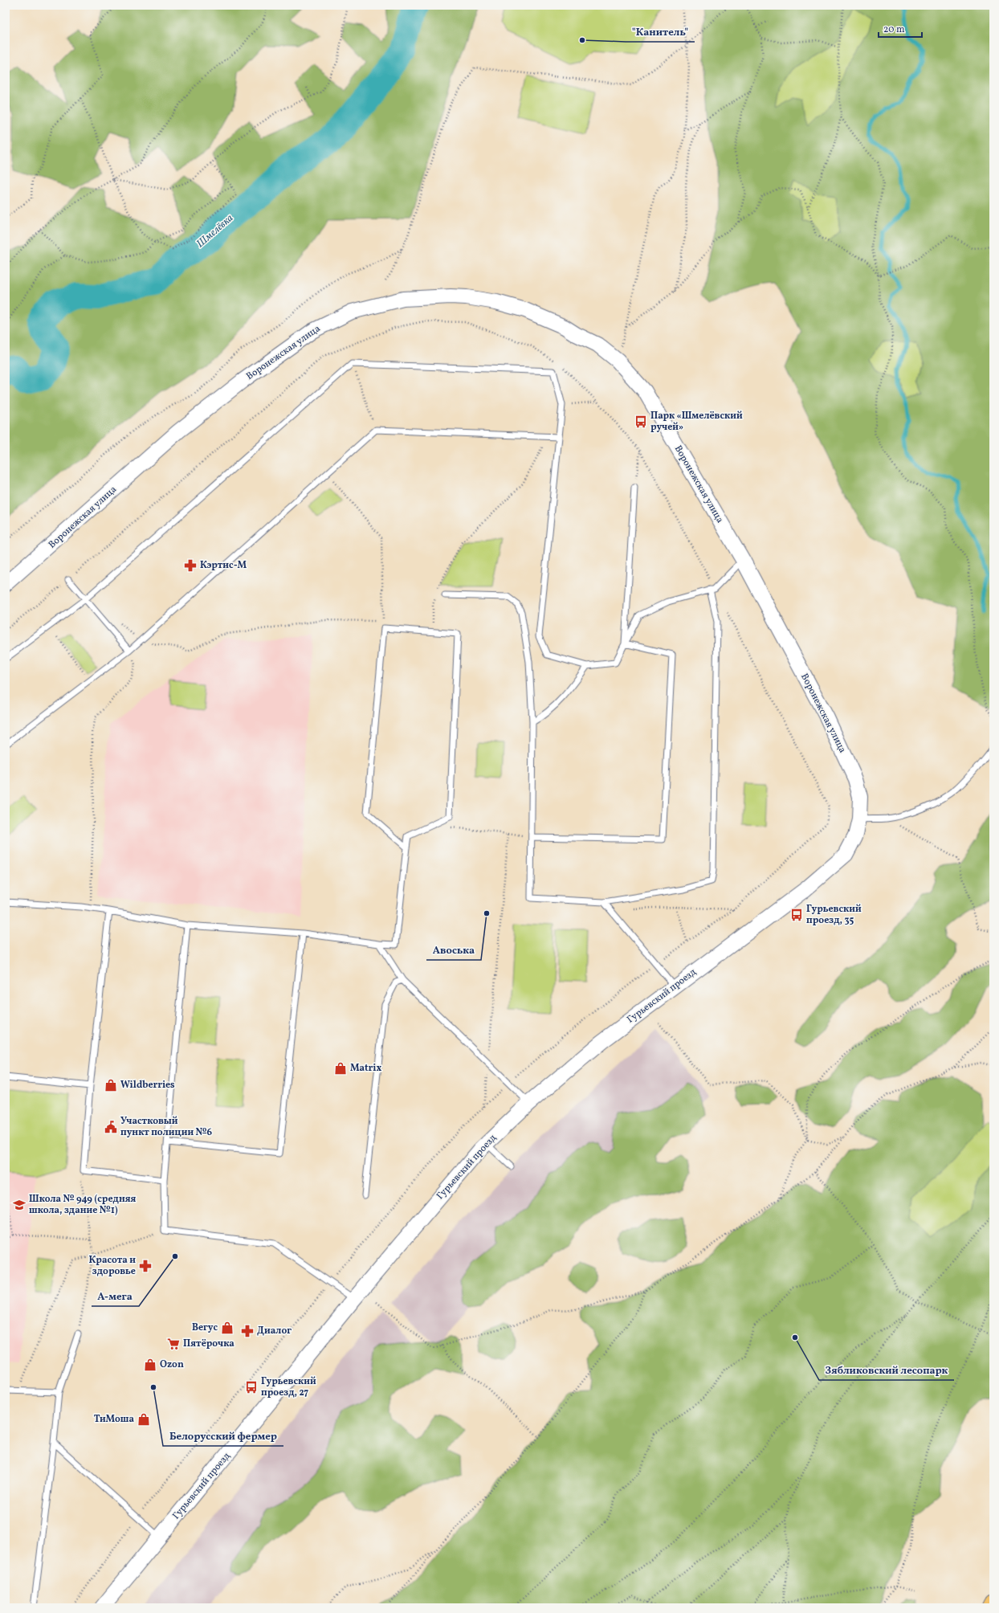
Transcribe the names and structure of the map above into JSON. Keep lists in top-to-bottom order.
{
  "streets": {
    "street": ["Воронежская улица", "Гурьевский проезд"]
  },
  "crossings": [
    ["Воронежская улица", "Гурьевский проезд"]
  ],
  "water": ["Шмелёвка"],
  "places": {
    "other": [
      "\"Канитель\"",
      "Авоська",
      "А-мега",
      "Зябликовский лесопарк",
      "Белорусский фермер"
    ],
    "bus stop": ["Парк «Шмелёвский ручей»", "Гурьевский проезд, 35", "Гурьевский проезд, 27"],
    "pharmacy": ["Кэртис-М", "Красота и здоровье", "Диалог"],
    "shop": [
      "Matrix",
      "Wildberries",
      "Вегус",
      "Ozon",
      "ТиМоша"
    ],
    "public building": ["Участковый пункт полиции №6"],
    "school or university": ["Школа № 949 (средняя школа, здание №1)"],
    "supermarket": ["Пятёрочка"]
  },
  "scale_bar": "20 m"
}
